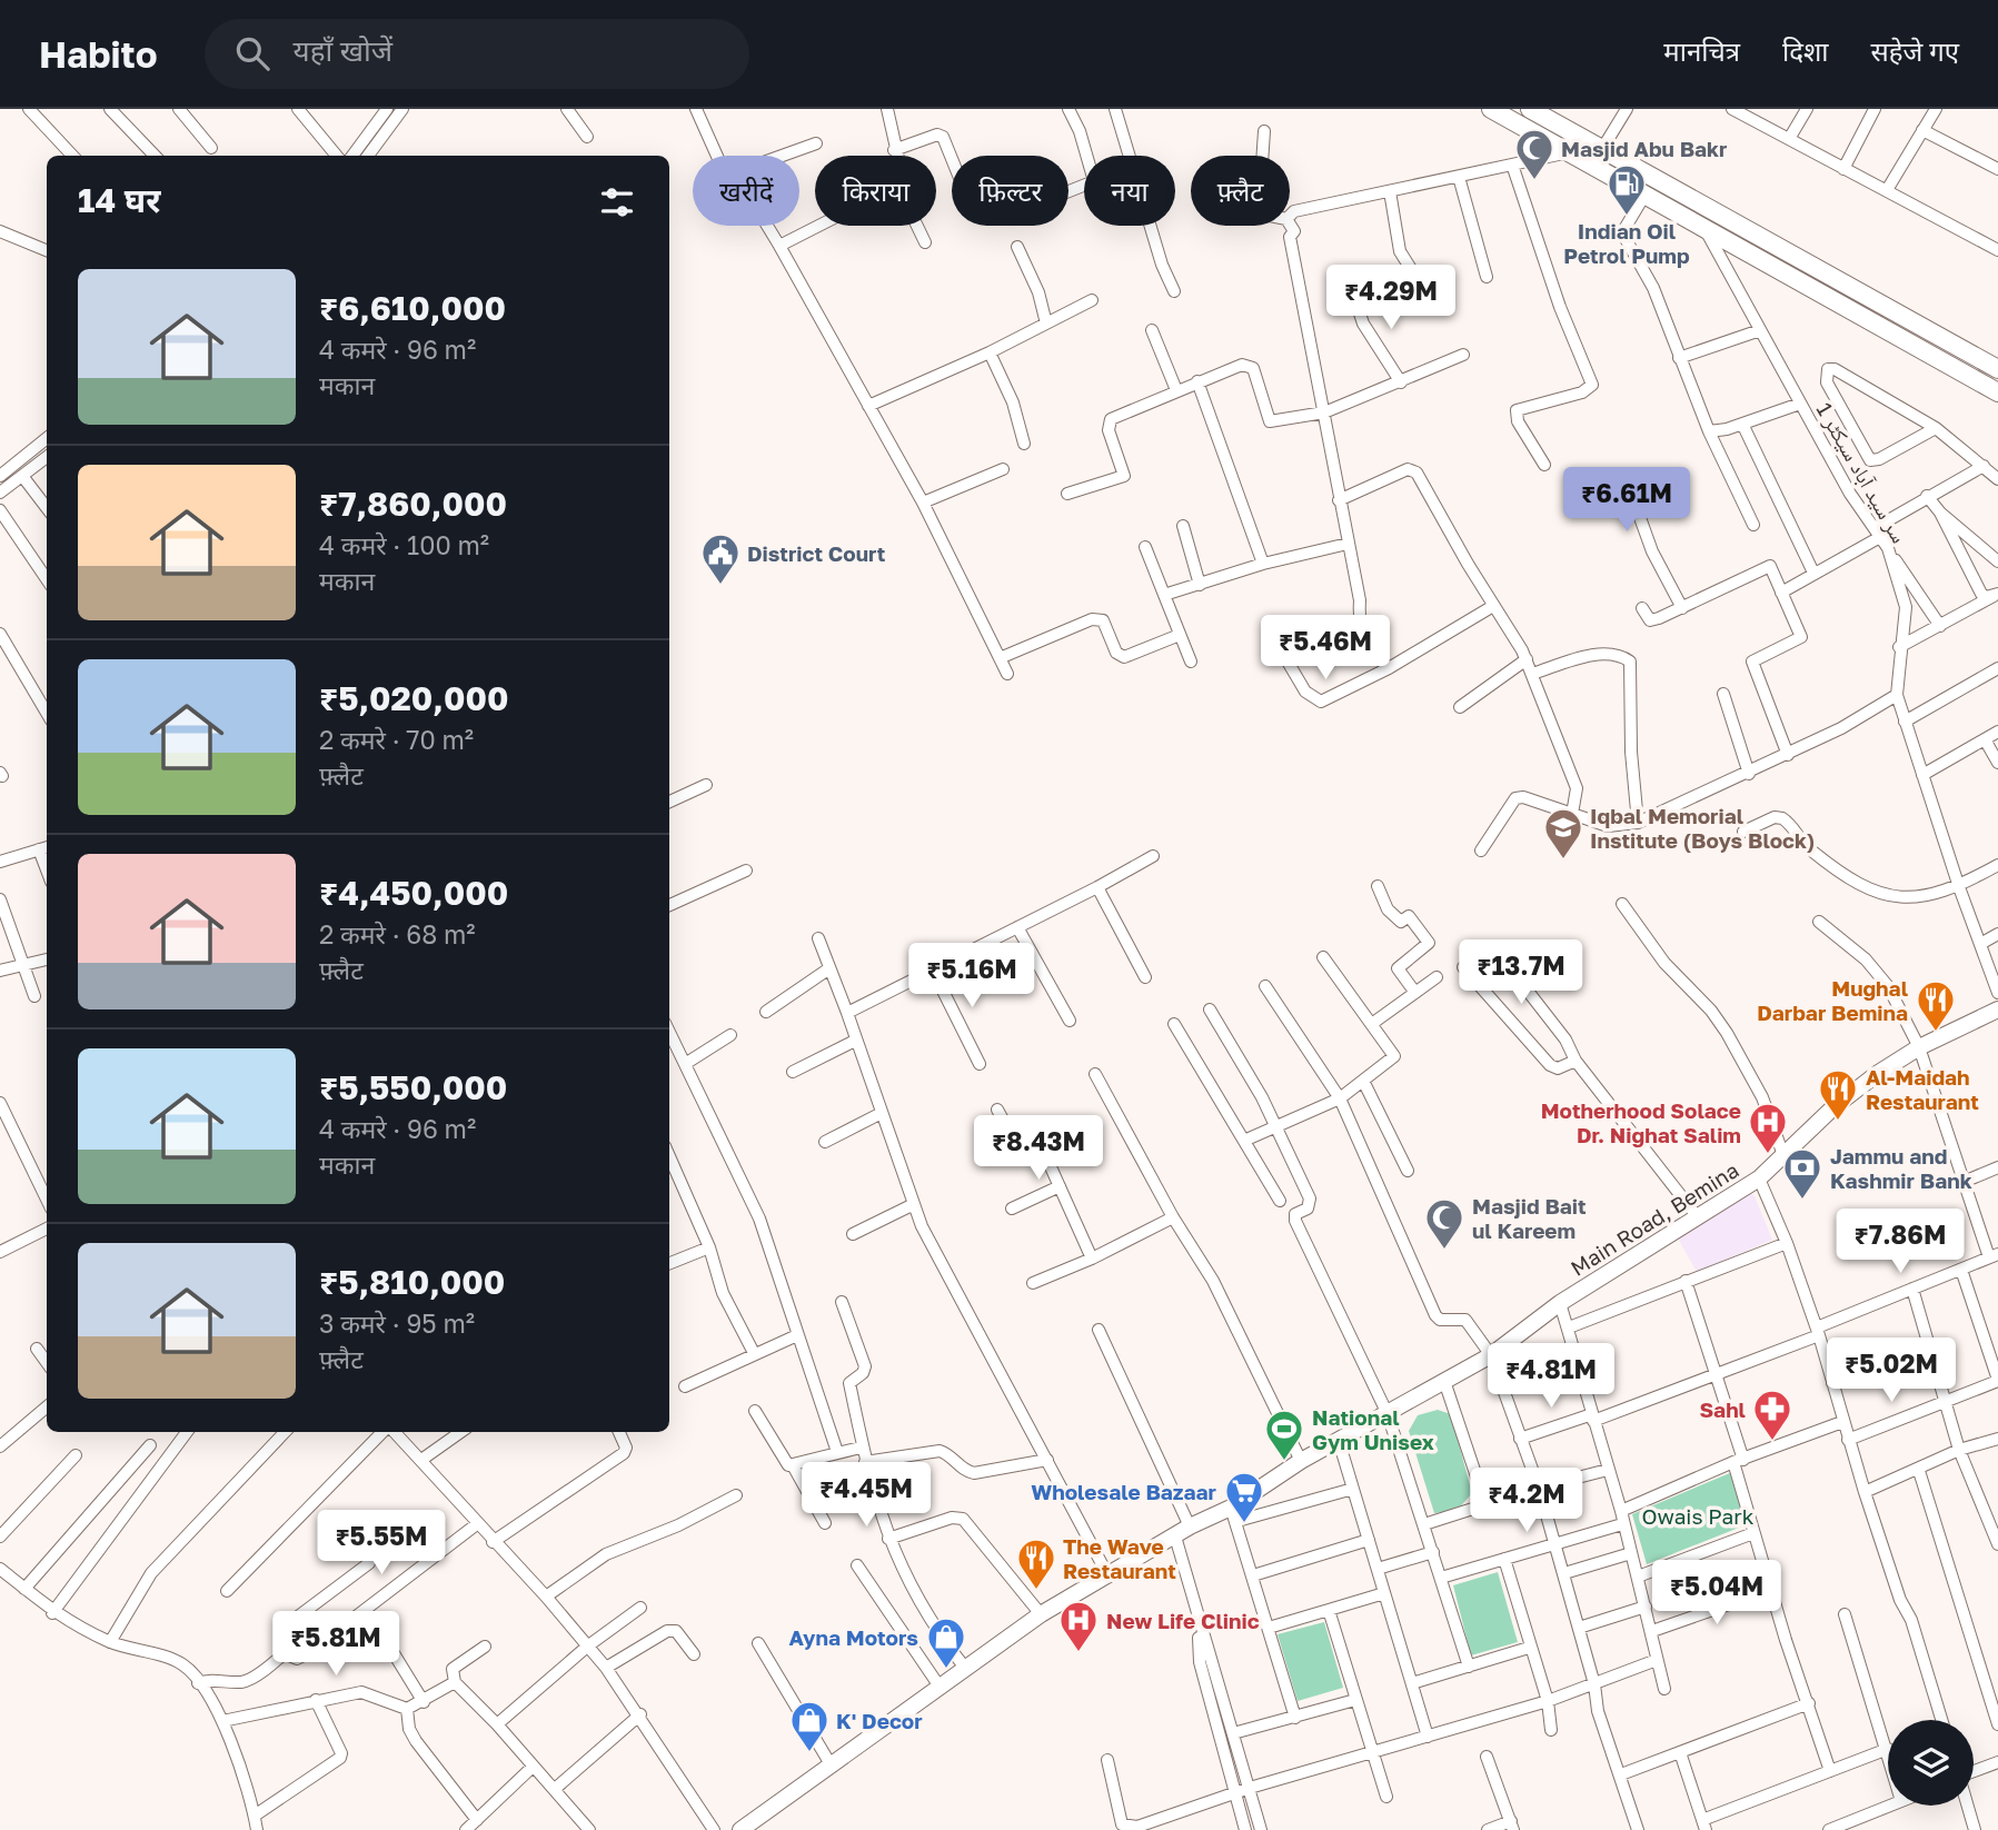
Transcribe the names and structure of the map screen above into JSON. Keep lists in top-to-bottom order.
{
  "streets": {
    "main road": ["Main Road, Bemina"],
    "street": ["سر سید آباد سیکٹر 1"]
  },
  "parks": ["Owais Park"],
  "places": {
    "mosque": ["Masjid Abu Bakr", "Masjid Bait ul Kareem"],
    "fuel station": ["Indian Oil Petrol Pump"],
    "public building": ["District Court"],
    "school or university": ["Iqbal Memorial Institute (Boys Block)"],
    "restaurant": ["Mughal Darbar Bemina", "Al-Maidah Restaurant", "The Wave Restaurant"],
    "hospital": ["Motherhood Solace Dr. Nighat Salim", "New Life Clinic"],
    "bank": ["Jammu and Kashmir Bank"],
    "pharmacy": ["Sahl"],
    "sports": ["National Gym Unisex"],
    "supermarket": ["Wholesale Bazaar"],
    "shop": ["Ayna Motors", "K' Decor"]
  },
  "page": {
    "header": "Habito",
    "search": "यहाँ खोजें",
    "nav": ["मानचित्र", "दिशा", "सहेजे गए"],
    "chip": [
      "खरीदें",
      "किराया",
      "फ़िल्टर",
      "नया",
      "फ़्लैट"
    ],
    "heading": "14 घर",
    "list": [
      {
        "name": "₹6,610,000",
        "note": "4 कमरे · 96 m² · मकान"
      },
      {
        "name": "₹7,860,000",
        "note": "4 कमरे · 100 m² · मकान"
      },
      {
        "name": "₹5,020,000",
        "note": "2 कमरे · 70 m² · फ़्लैट"
      },
      {
        "name": "₹4,450,000",
        "note": "2 कमरे · 68 m² · फ़्लैट"
      },
      {
        "name": "₹5,550,000",
        "note": "4 कमरे · 96 m² · मकान"
      },
      {
        "name": "₹5,810,000",
        "note": "3 कमरे · 95 m² · फ़्लैट"
      }
    ],
    "price": [
      "₹4.29M",
      "₹6.61M",
      "₹5.46M",
      "₹13.7M",
      "₹5.16M",
      "₹8.43M",
      "₹7.86M",
      "₹5.02M",
      "₹4.81M",
      "₹4.45M",
      "₹4.2M",
      "₹5.55M",
      "₹5.04M",
      "₹5.81M"
    ]
  }
}
